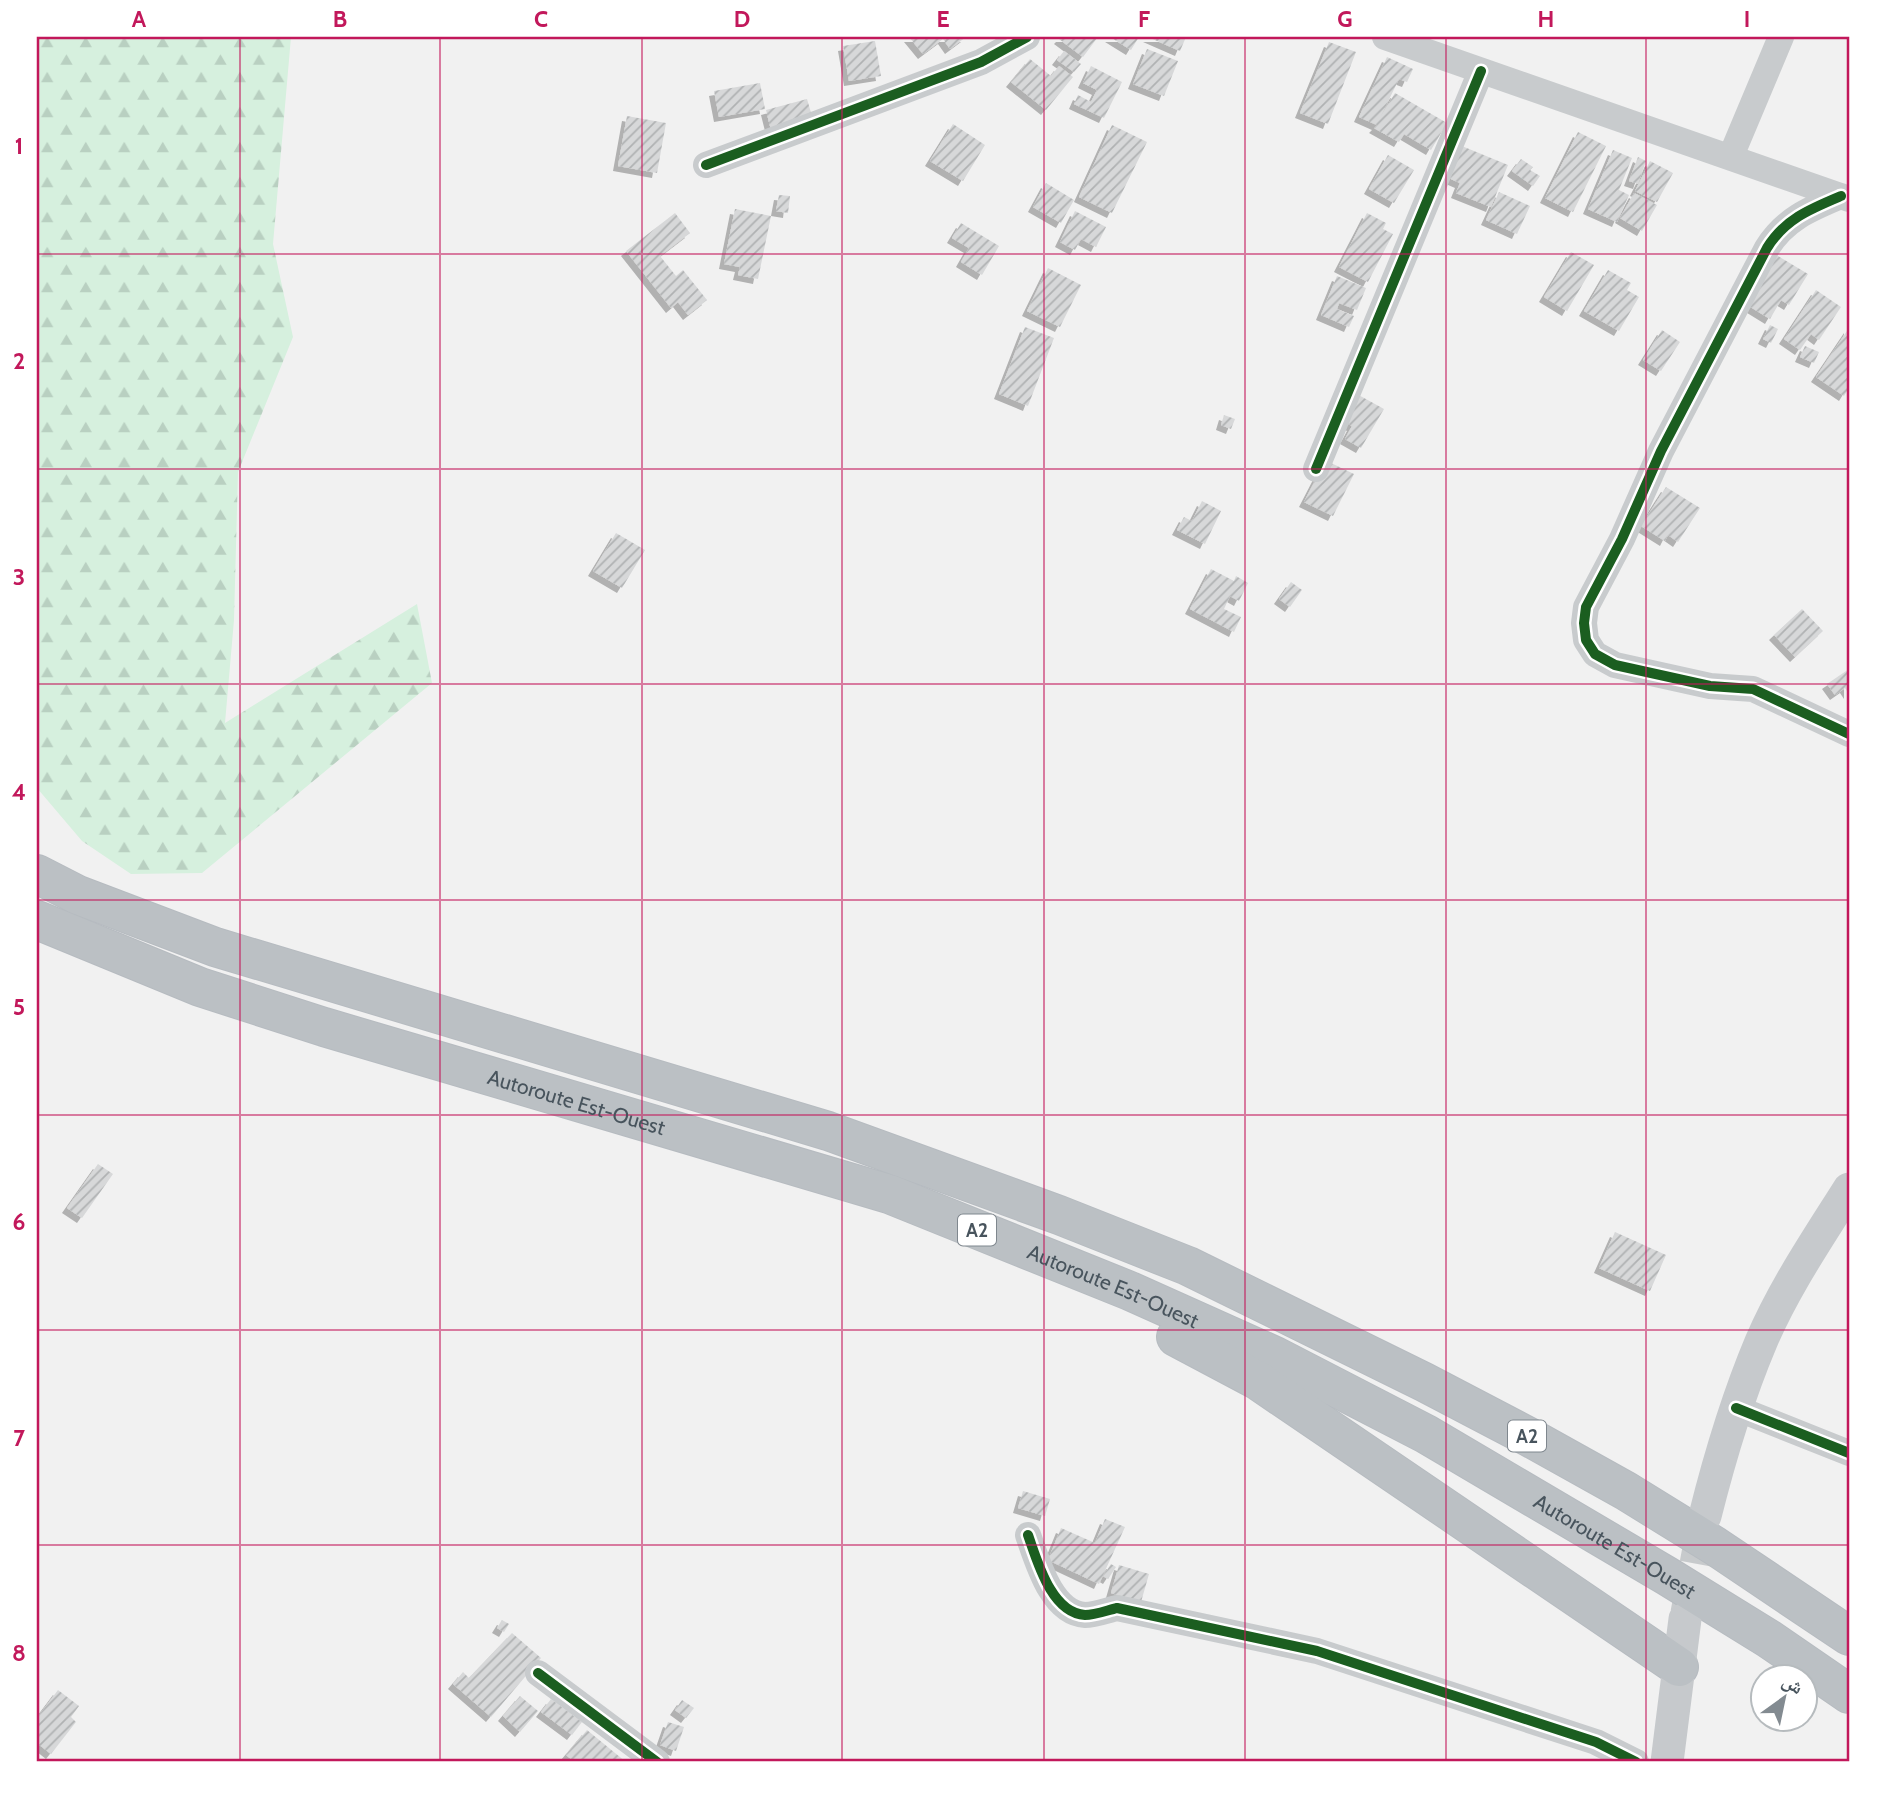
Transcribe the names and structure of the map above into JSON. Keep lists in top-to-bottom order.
{
  "streets": {
    "highway": ["Autoroute Est-Ouest", "A2"]
  },
  "north": "top right",
  "grid": {
    "columns": [
      "A",
      "B",
      "C",
      "D",
      "E",
      "F",
      "G",
      "H",
      "I"
    ],
    "rows": [
      "1",
      "2",
      "3",
      "4",
      "5",
      "6",
      "7",
      "8"
    ]
  }
}
